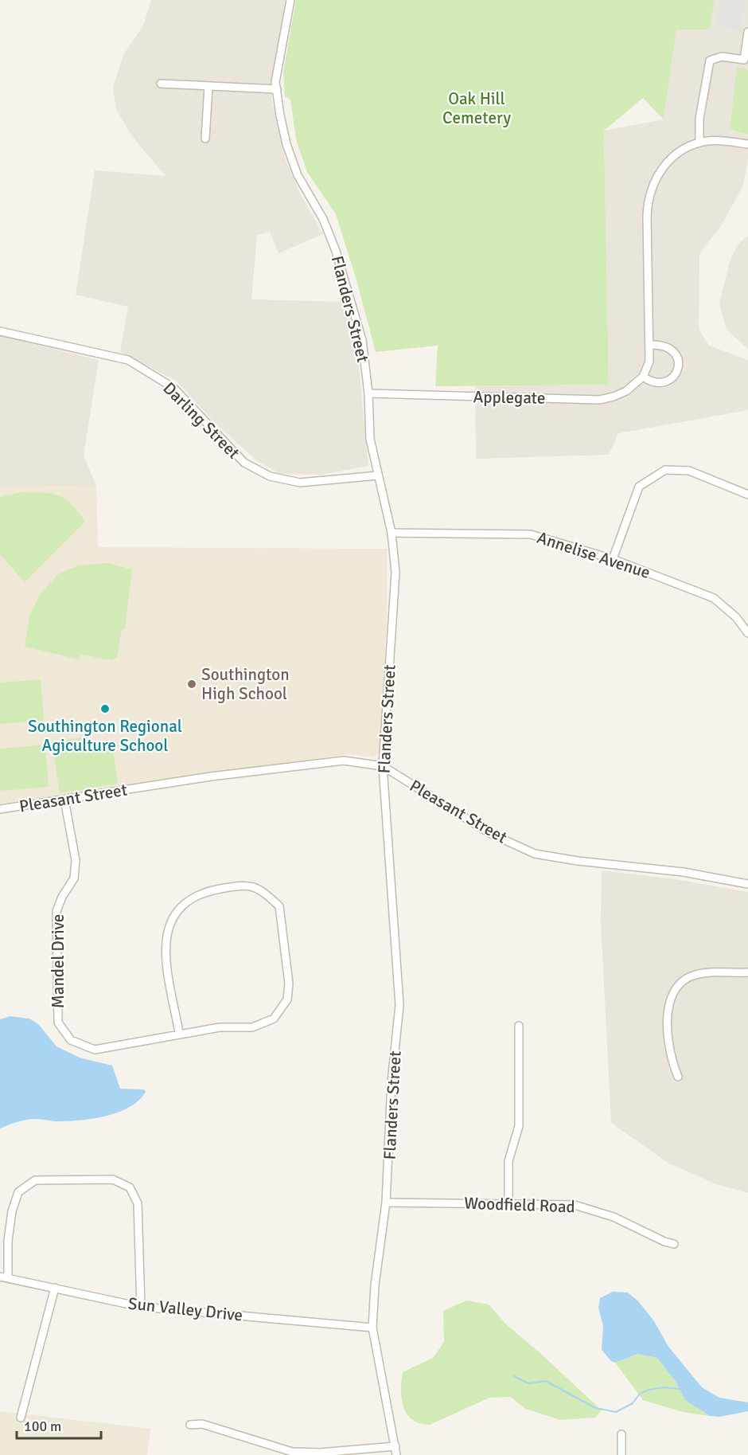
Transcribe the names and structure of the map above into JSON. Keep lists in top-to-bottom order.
{
  "streets": {
    "street": [
      "Flanders Street",
      "Applegate",
      "Darling Street",
      "Annelise Avenue",
      "Pleasant Street",
      "Mandel Drive",
      "Woodfield Road",
      "Sun Valley Drive"
    ]
  },
  "crossings": [
    ["Flanders Street", "Applegate"],
    ["Flanders Street", "Darling Street"],
    ["Flanders Street", "Annelise Avenue"],
    ["Flanders Street", "Pleasant Street"],
    ["Flanders Street", "Woodfield Road"],
    ["Flanders Street", "Sun Valley Drive"],
    ["Pleasant Street", "Mandel Drive"]
  ],
  "parks": ["Oak Hill Cemetery"],
  "places": ["Southington High School", "Southington Regional Agiculture School"],
  "scale_bar": "100 m"
}
